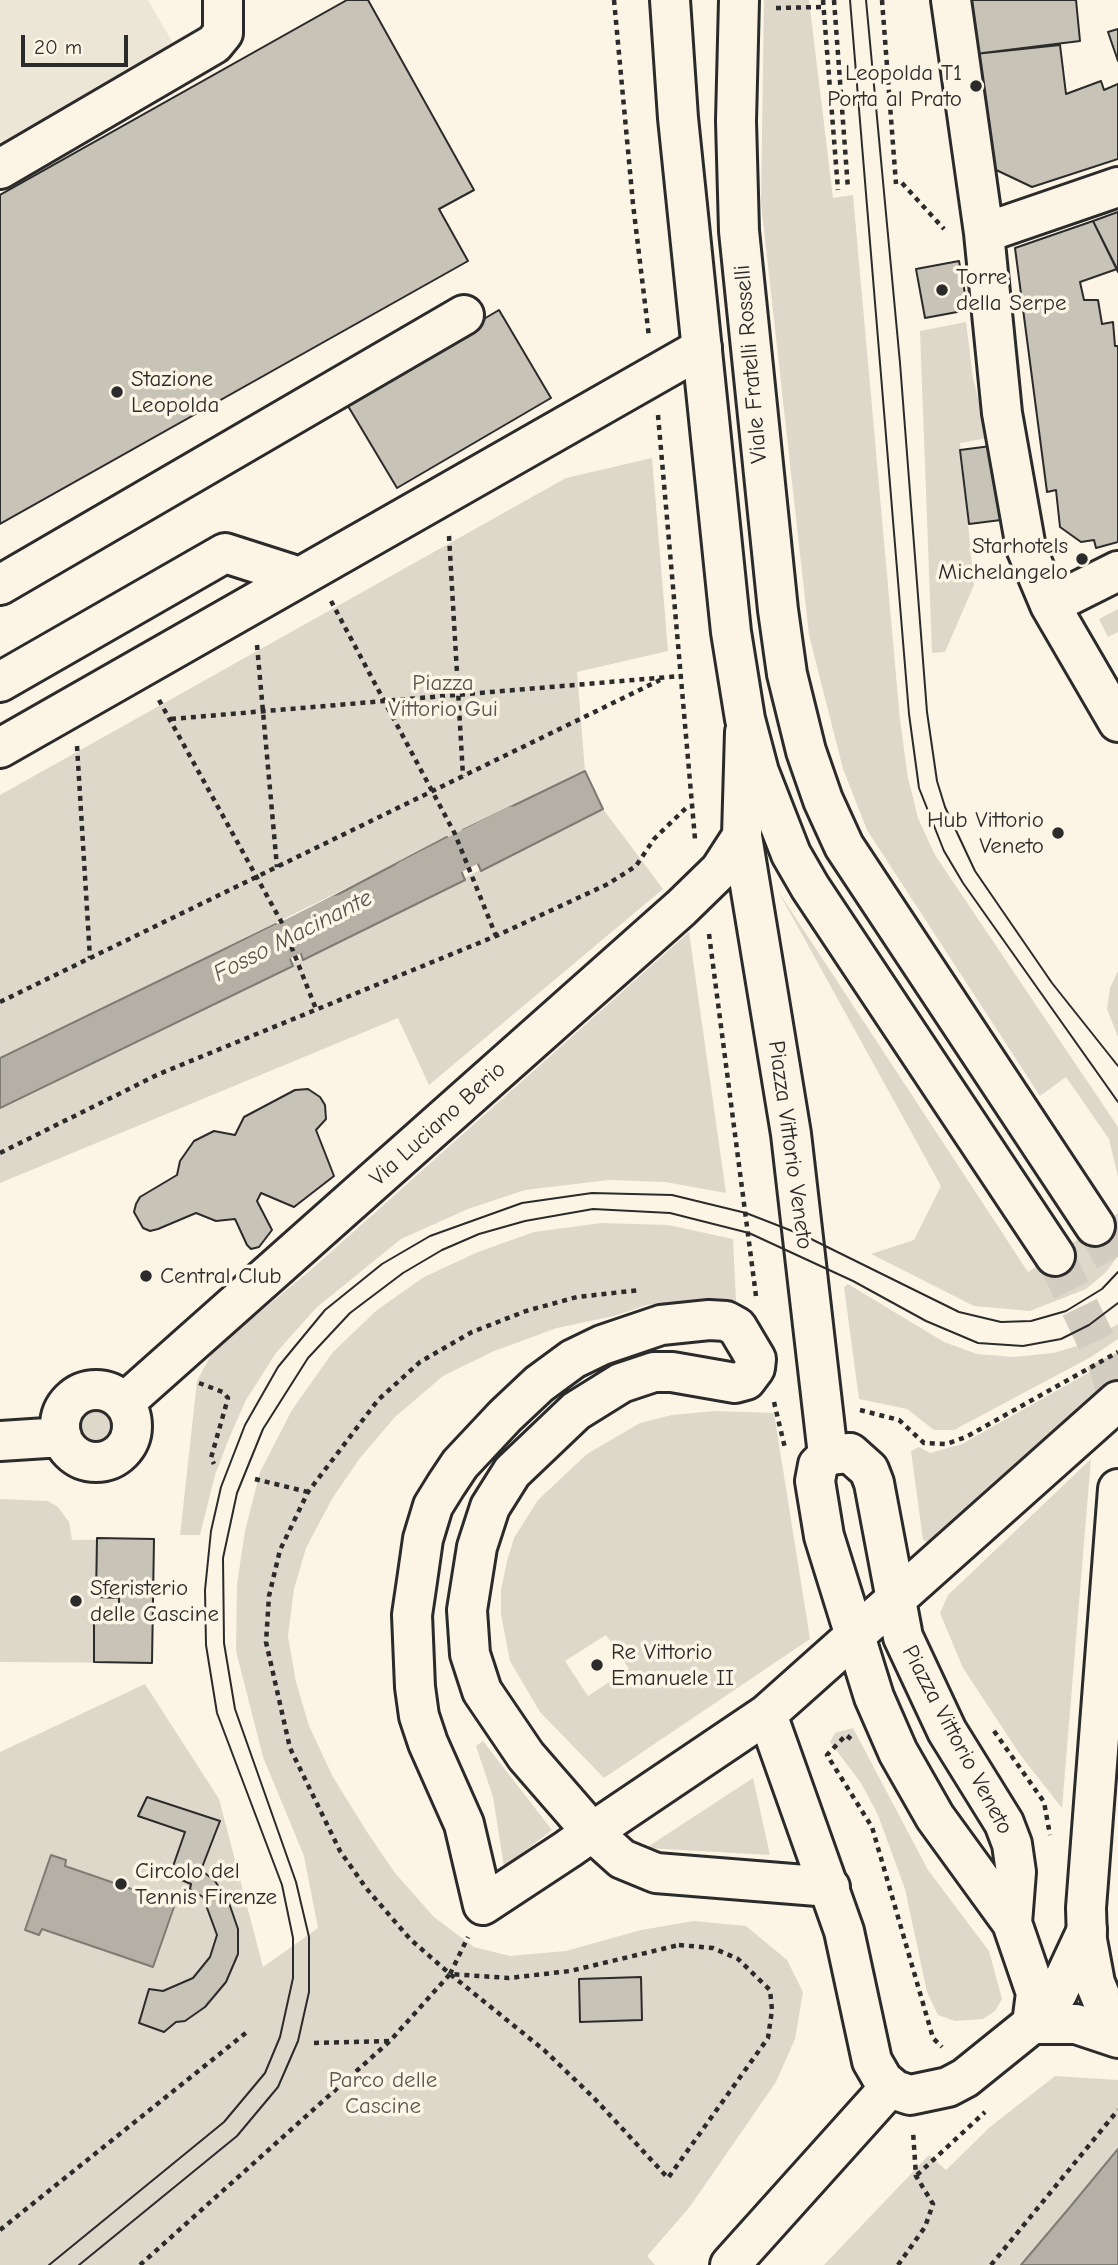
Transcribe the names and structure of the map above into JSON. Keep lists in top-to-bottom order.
{
  "streets": {
    "street": ["Viale Fratelli Rosselli", "Via Luciano Berio", "Piazza Vittorio Veneto"]
  },
  "crossings": [
    ["Viale Fratelli Rosselli", "Piazza Vittorio Veneto"],
    ["Via Luciano Berio", "Piazza Vittorio Veneto"]
  ],
  "water": ["Fosso Macinante"],
  "parks": ["Piazza Vittorio Gui", "Parco delle Cascine"],
  "places": [
    "Leopolda T1 Porta al Prato",
    "Torre della Serpe",
    "Stazione Leopolda",
    "Starhotels Michelangelo",
    "Hub Vittorio Veneto",
    "Central Club",
    "Sferisterio delle Cascine",
    "Re Vittorio Emanuele II",
    "Circolo del Tennis Firenze"
  ],
  "scale_bar": "20 m"
}
